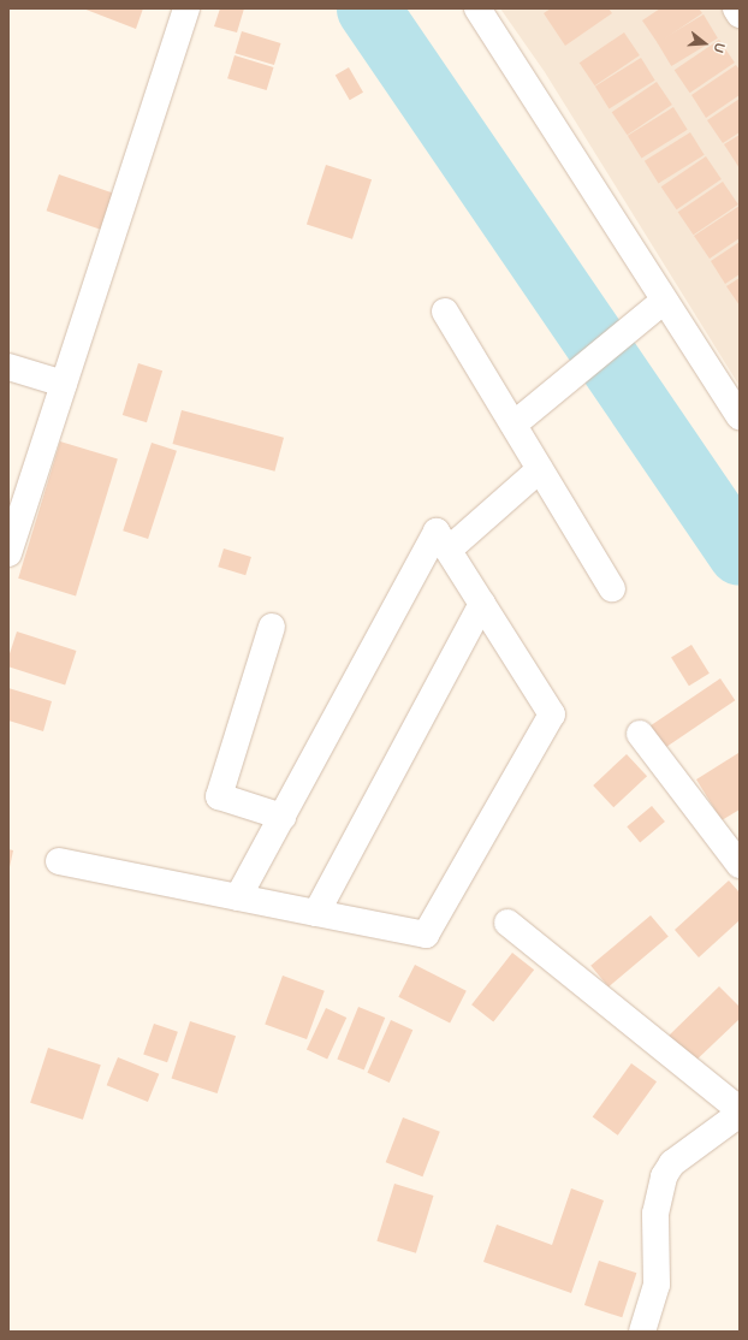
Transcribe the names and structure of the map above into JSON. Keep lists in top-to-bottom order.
{
  "north": "right"
}
